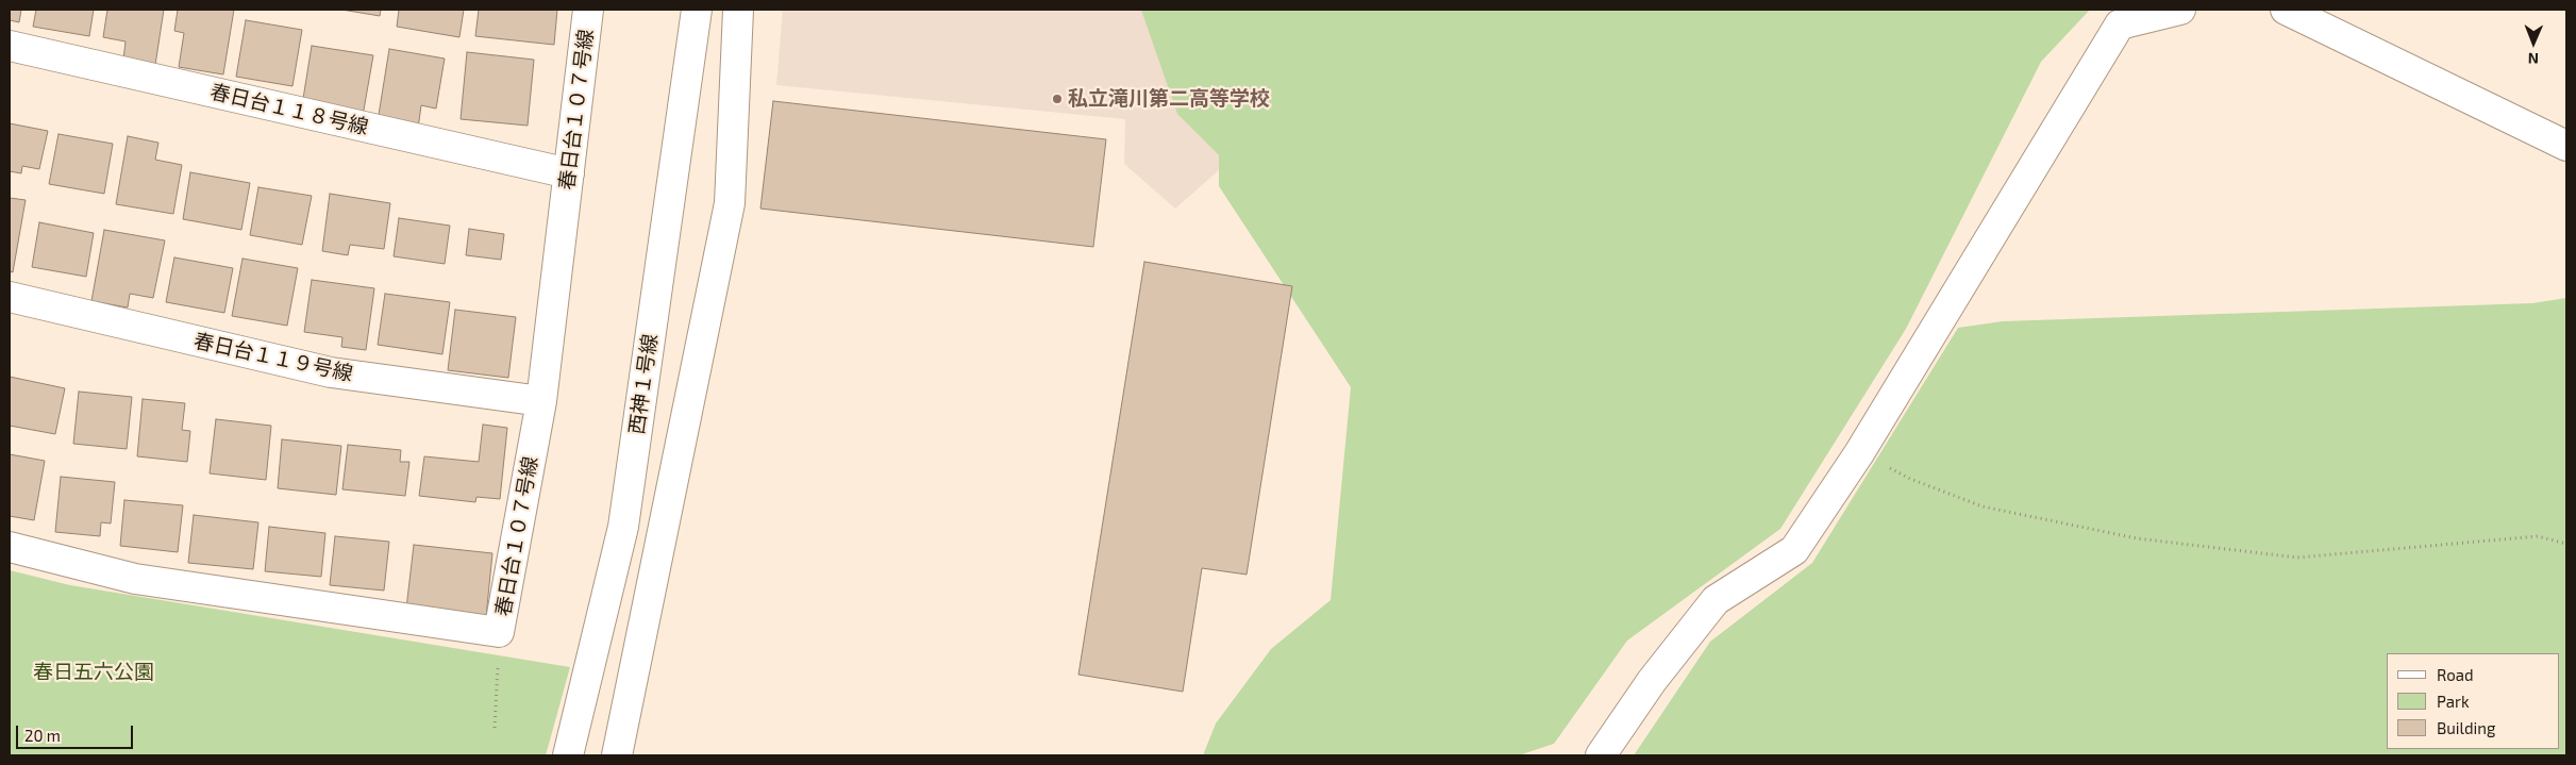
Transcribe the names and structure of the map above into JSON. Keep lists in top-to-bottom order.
{
  "streets": {
    "street": [
      "春日台１１８号線",
      "春日台１０７号線",
      "春日台１１９号線",
      "西神１号線"
    ]
  },
  "crossings": [
    ["春日台１１８号線", "春日台１０７号線"],
    ["春日台１０７号線", "春日台１１９号線"]
  ],
  "parks": ["春日五六公園"],
  "places": ["私立滝川第二高等学校"],
  "legend": ["Road", "Park", "Building"],
  "scale_bar": "20 m",
  "north": "bottom"
}
